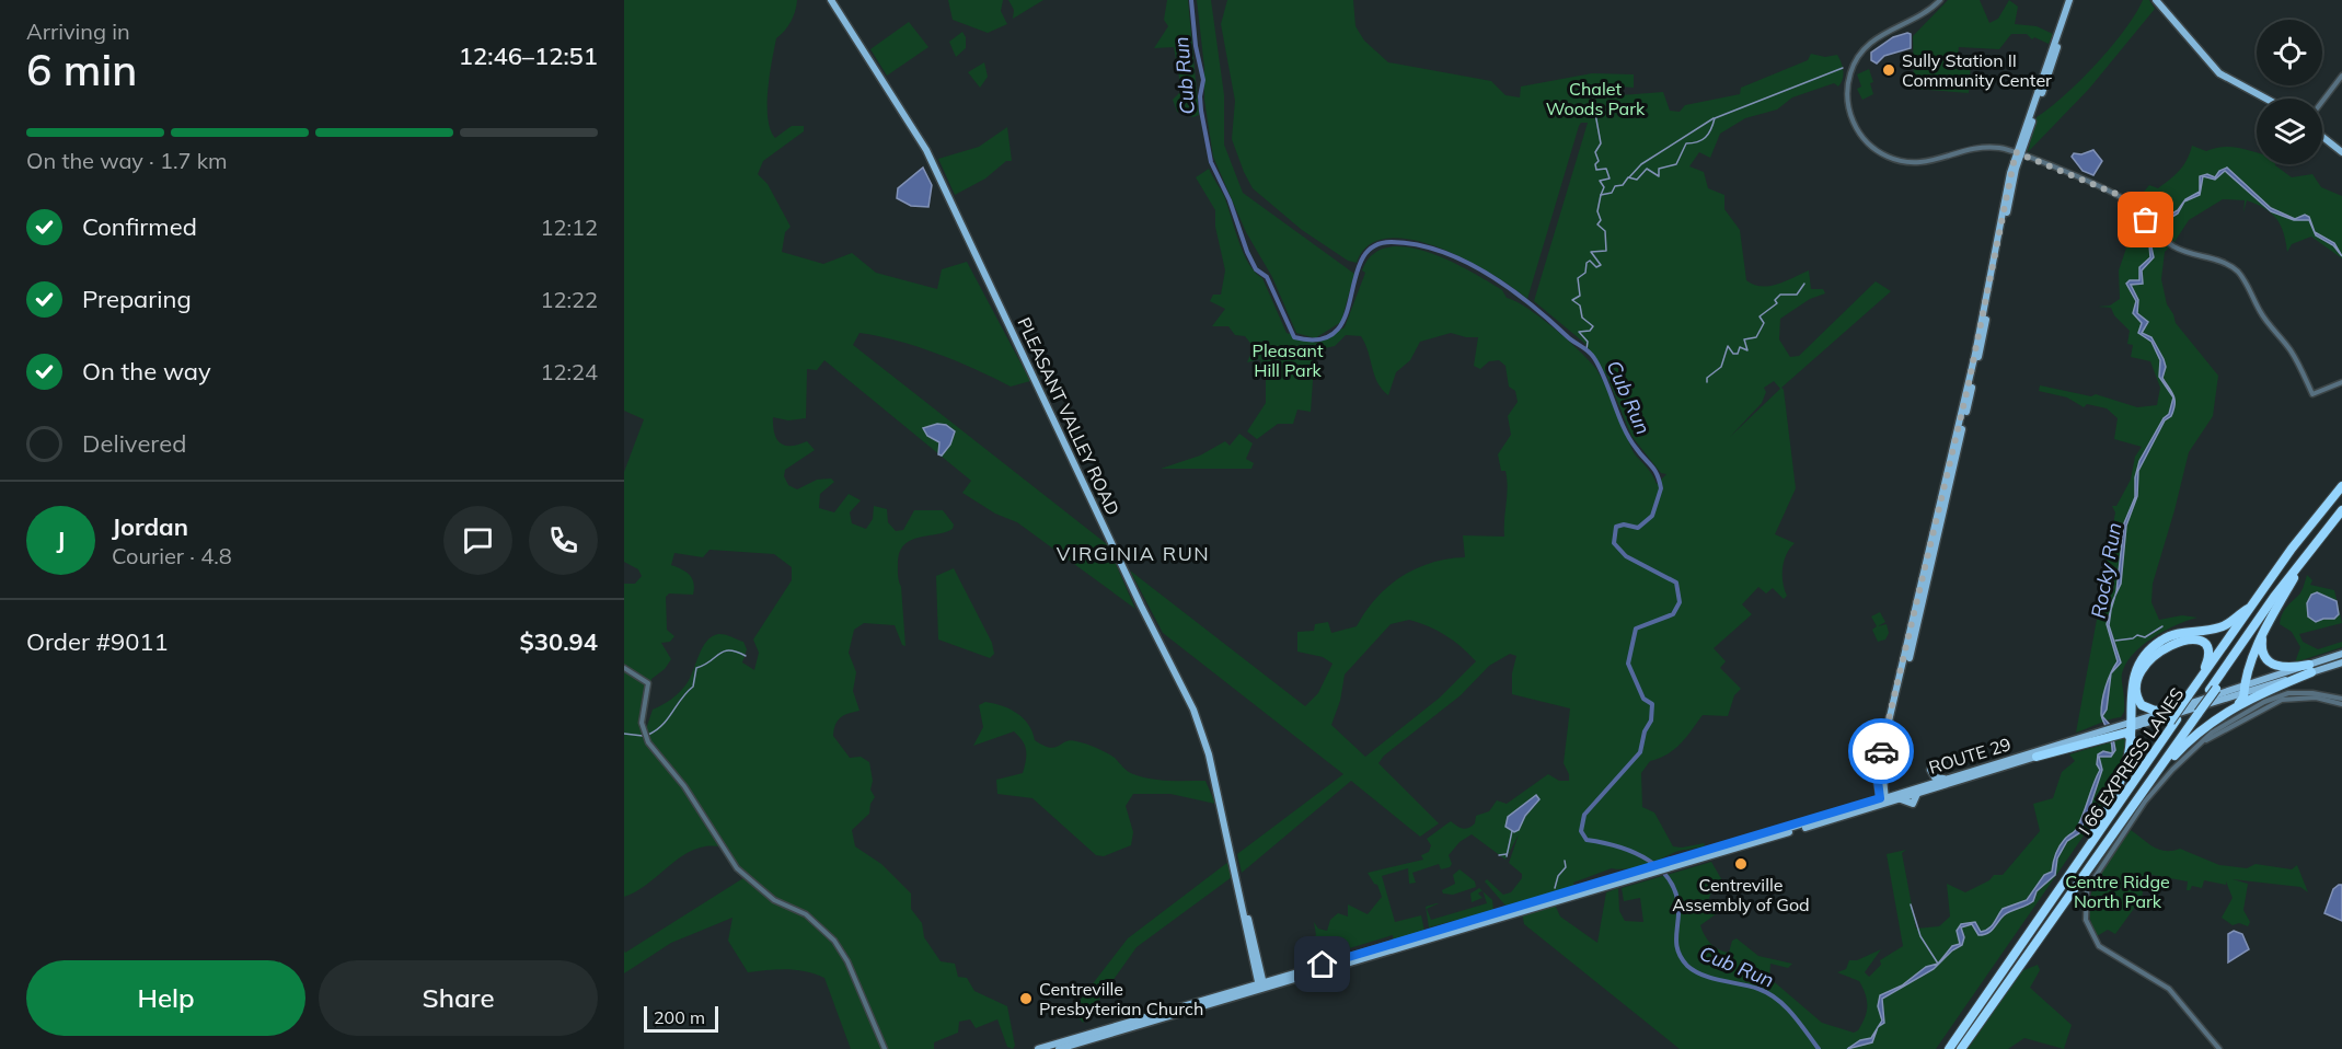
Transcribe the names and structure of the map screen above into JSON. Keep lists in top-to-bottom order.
{
  "streets": {
    "highway": ["I 66 EXPRESS LANES"],
    "main road": ["PLEASANT VALLEY ROAD", "ROUTE 29"]
  },
  "crossings": [
    ["PLEASANT VALLEY ROAD", "ROUTE 29"]
  ],
  "districts": ["VIRGINIA RUN"],
  "water": ["Cub Run", "Rocky Run"],
  "parks": ["Chalet Woods Park", "Pleasant Hill Park", "Centre Ridge North Park"],
  "places": ["Sully Station II Community Center", "Centreville Assembly of God", "Centreville Presbyterian Church"],
  "scale_bar": "200 m",
  "page": {
    "heading": ["6 min", "Arriving in", "12:46–12:51"],
    "panel": [
      "Jordan",
      "Courier · 4.8",
      "Order #9011",
      "$30.94"
    ],
    "bar": "On the way · 1.7 km",
    "list": [
      ["Confirmed", "12:12"],
      ["Preparing", "12:22"],
      ["On the way", "12:24"],
      "Delivered"
    ],
    "round": "J",
    "buttons": ["Help", "Share"],
    "scale": "200 m"
  }
}
